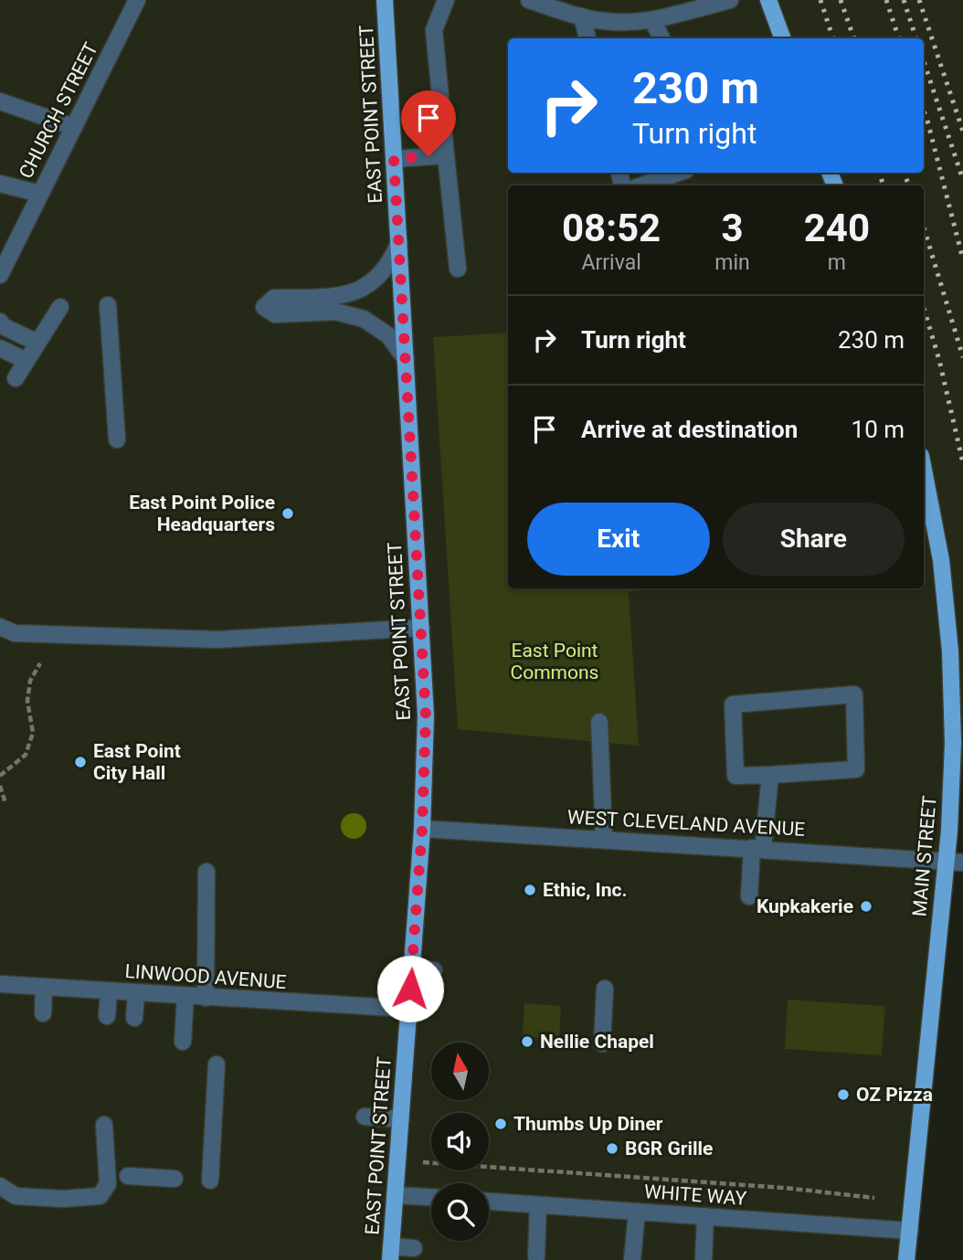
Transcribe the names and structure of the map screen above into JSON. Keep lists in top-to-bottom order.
{
  "streets": {
    "main road": ["EAST POINT STREET", "MAIN STREET"],
    "street": [
      "CHURCH STREET",
      "WEST CLEVELAND AVENUE",
      "LINWOOD AVENUE",
      "WHITE WAY"
    ]
  },
  "crossings": [
    ["EAST POINT STREET", "WEST CLEVELAND AVENUE"],
    ["EAST POINT STREET", "LINWOOD AVENUE"],
    ["WEST CLEVELAND AVENUE", "MAIN STREET"],
    ["MAIN STREET", "WHITE WAY"]
  ],
  "parks": ["East Point Commons"],
  "places": [
    "East Point Police Headquarters",
    "East Point City Hall",
    "Ethic, Inc.",
    "Kupkakerie",
    "Nellie Chapel",
    "OZ Pizza",
    "Thumbs Up Diner",
    "BGR Grille"
  ],
  "north": "top",
  "page": {
    "turn": ["230 m", "Turn right"],
    "eta": [
      "08:52",
      "Arrival",
      "3",
      "min",
      "240",
      "m"
    ],
    "list": [
      {
        "name": "Turn right",
        "value": "230 m"
      },
      {
        "name": "Arrive at destination",
        "value": "10 m"
      }
    ],
    "buttons": ["Exit", "Share"]
  }
}
